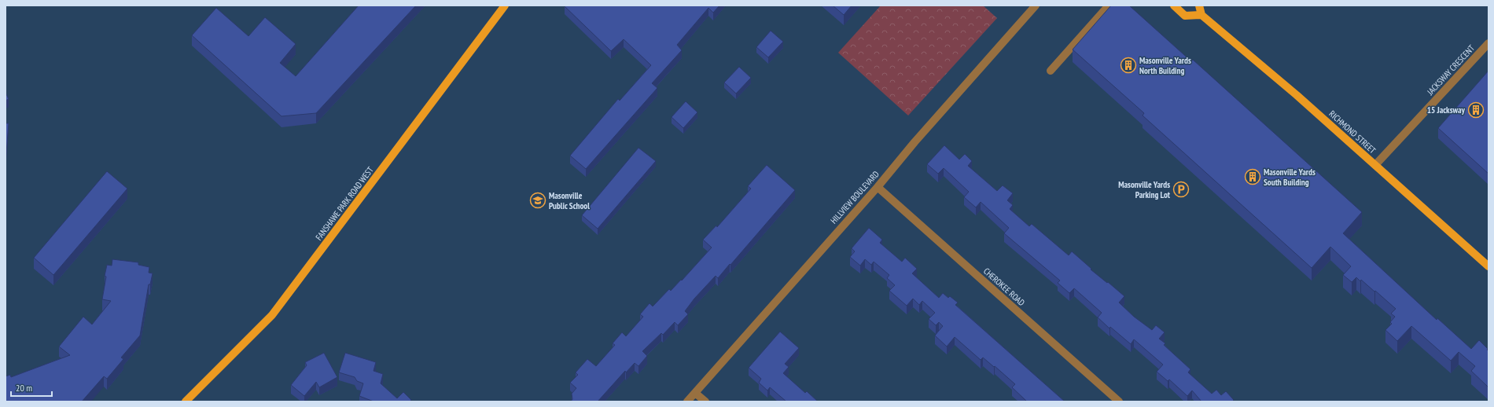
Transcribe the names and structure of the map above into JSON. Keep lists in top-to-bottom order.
{
  "streets": {
    "main road": ["RICHMOND STREET", "FANSHAWE PARK ROAD WEST"],
    "street": ["JACKSWAY CRESCENT", "HILLVIEW BOULEVARD", "CHEROKEE ROAD"]
  },
  "crossings": [
    ["JACKSWAY CRESCENT", "RICHMOND STREET"],
    ["HILLVIEW BOULEVARD", "CHEROKEE ROAD"]
  ],
  "places": {
    "building": ["Masonville Yards North Building", "15 Jacksway", "Masonville Yards South Building"],
    "parking": ["Masonville Yards Parking Lot"],
    "school or university": ["Masonville Public School"]
  },
  "scale_bar": "20 m"
}
